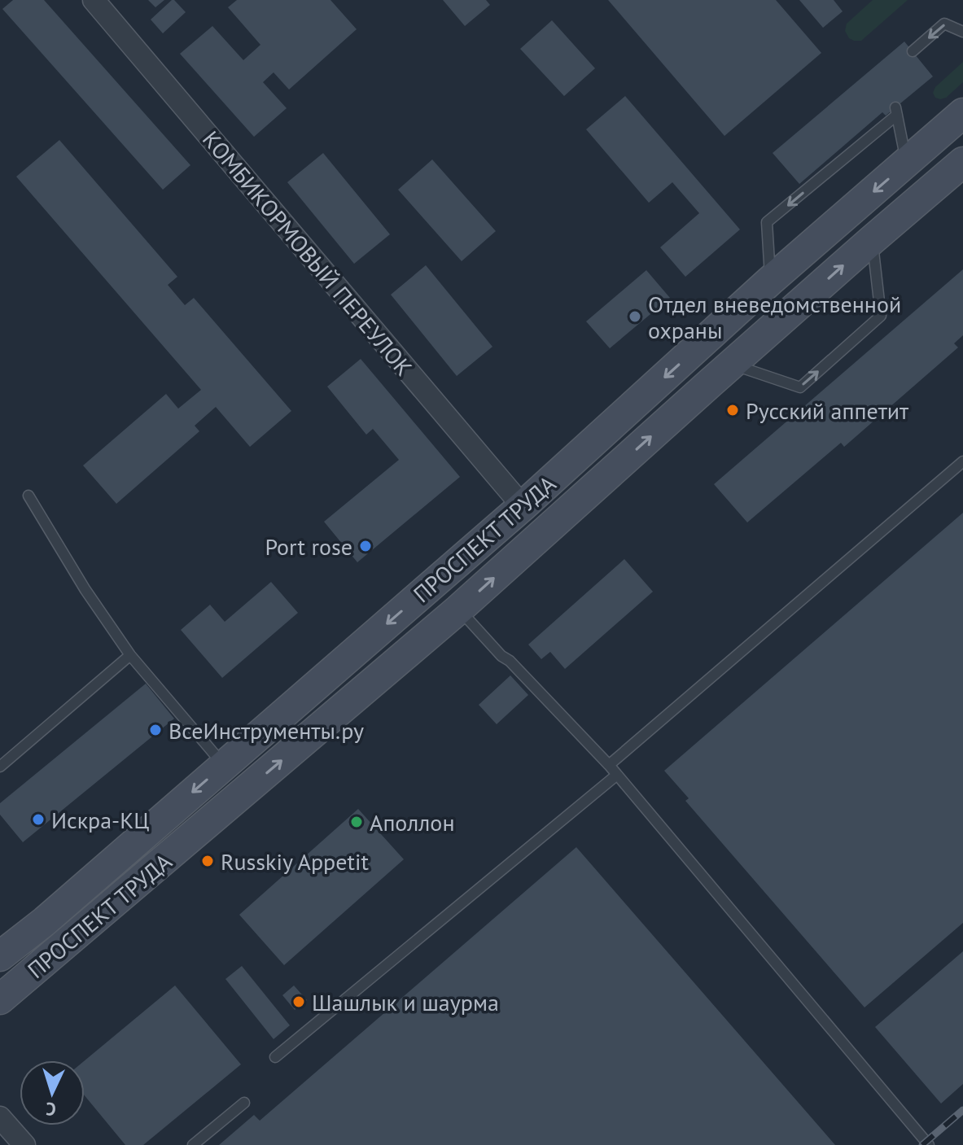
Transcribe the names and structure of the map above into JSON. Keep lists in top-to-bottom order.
{
  "streets": {
    "main road": ["ПРОСПЕКТ ТРУДА"],
    "street": ["КОМБИКОРМОВЫЙ ПЕРЕУЛОК"]
  },
  "crossings": [
    ["КОМБИКОРМОВЫЙ ПЕРЕУЛОК", "ПРОСПЕКТ ТРУДА"]
  ],
  "places": [
    "Отдел вневедомственной охраны",
    "Русский аппетит",
    "Port rose",
    "ВсеИнструменты.ру",
    "Искра-КЦ",
    "Аполлон",
    "Russkiy Appetit",
    "Шашлык и шаурма"
  ],
  "north": "bottom"
}
